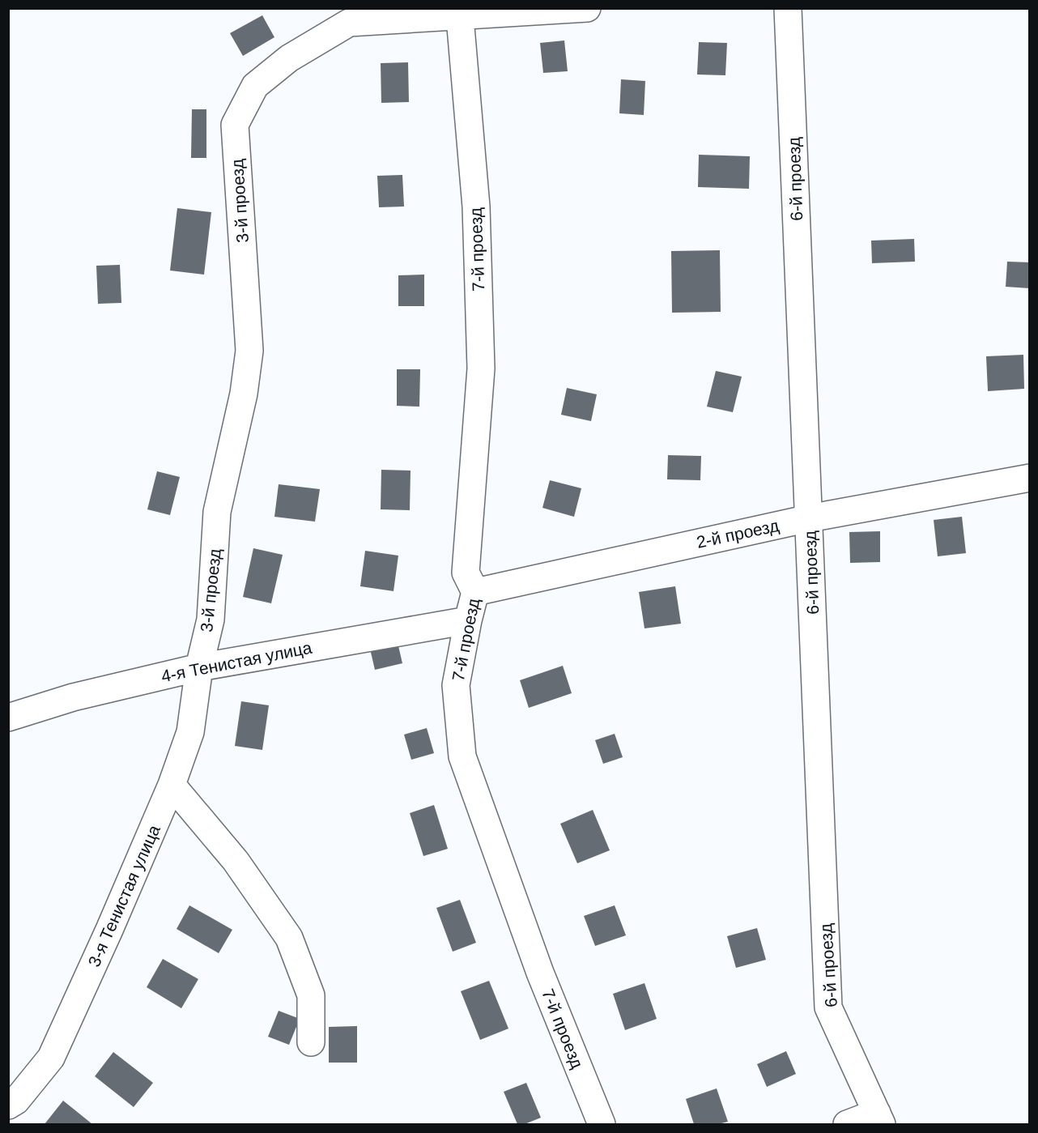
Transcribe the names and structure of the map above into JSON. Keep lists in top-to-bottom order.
{
  "streets": {
    "street": [
      "6-й проезд",
      "3-й проезд",
      "7-й проезд",
      "2-й проезд",
      "4-я Тенистая улица",
      "3-я Тенистая улица"
    ]
  },
  "crossings": [
    ["6-й проезд", "2-й проезд"],
    ["3-й проезд", "7-й проезд"],
    ["3-й проезд", "4-я Тенистая улица"],
    ["3-й проезд", "3-я Тенистая улица"],
    ["7-й проезд", "2-й проезд"],
    ["7-й проезд", "4-я Тенистая улица"],
    ["4-я Тенистая улица", "3-я Тенистая улица"]
  ]
}
